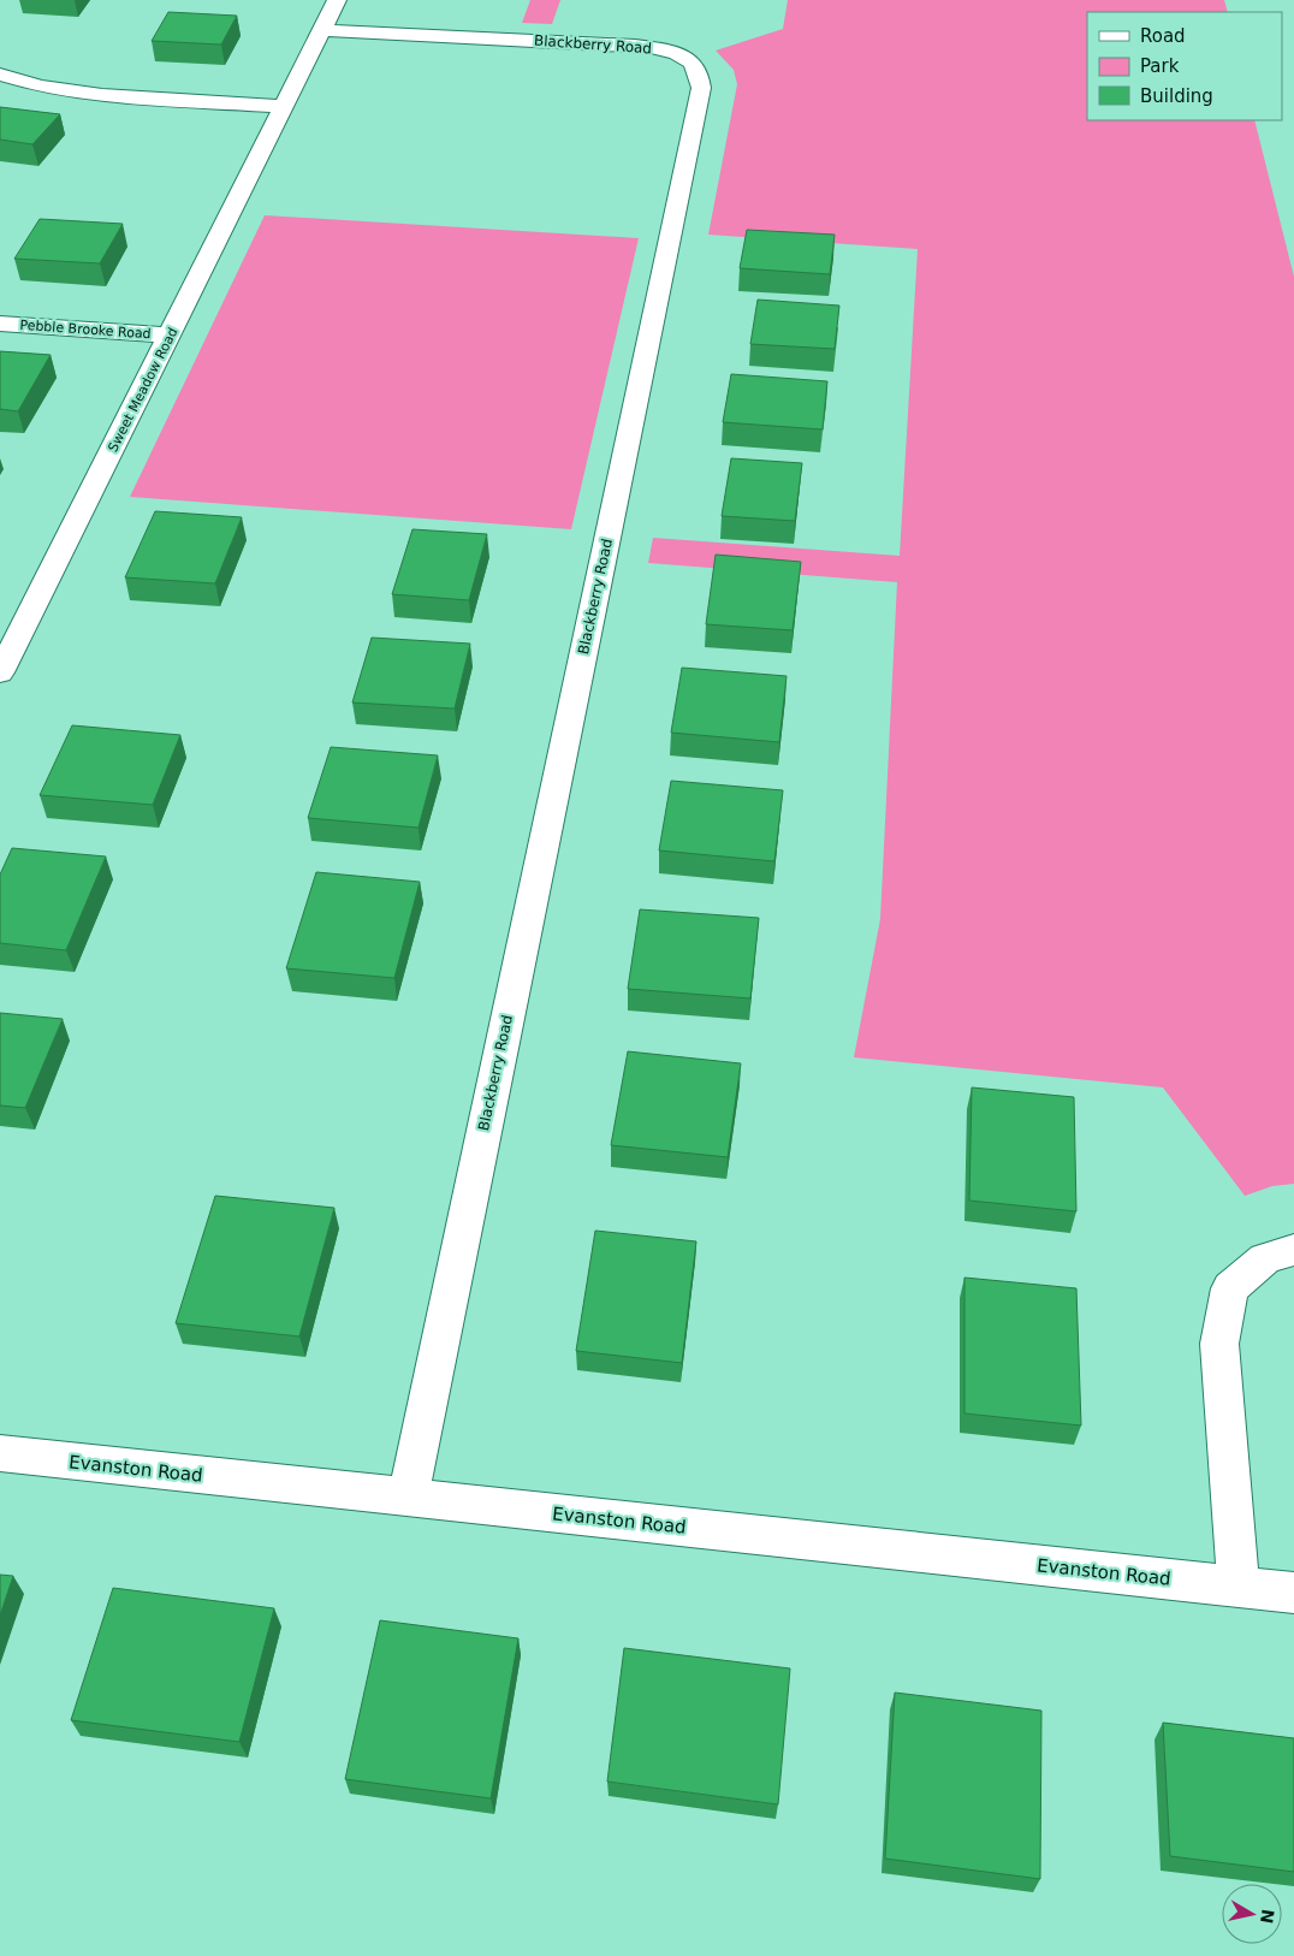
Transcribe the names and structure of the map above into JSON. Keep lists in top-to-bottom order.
{
  "streets": {
    "street": [
      "Blackberry Road",
      "Pebble Brooke Road",
      "Sweet Meadow Road",
      "Evanston Road"
    ]
  },
  "crossings": [
    ["Blackberry Road", "Sweet Meadow Road"],
    ["Blackberry Road", "Evanston Road"],
    ["Pebble Brooke Road", "Sweet Meadow Road"]
  ],
  "legend": ["Road", "Park", "Building"],
  "north": "right"
}
